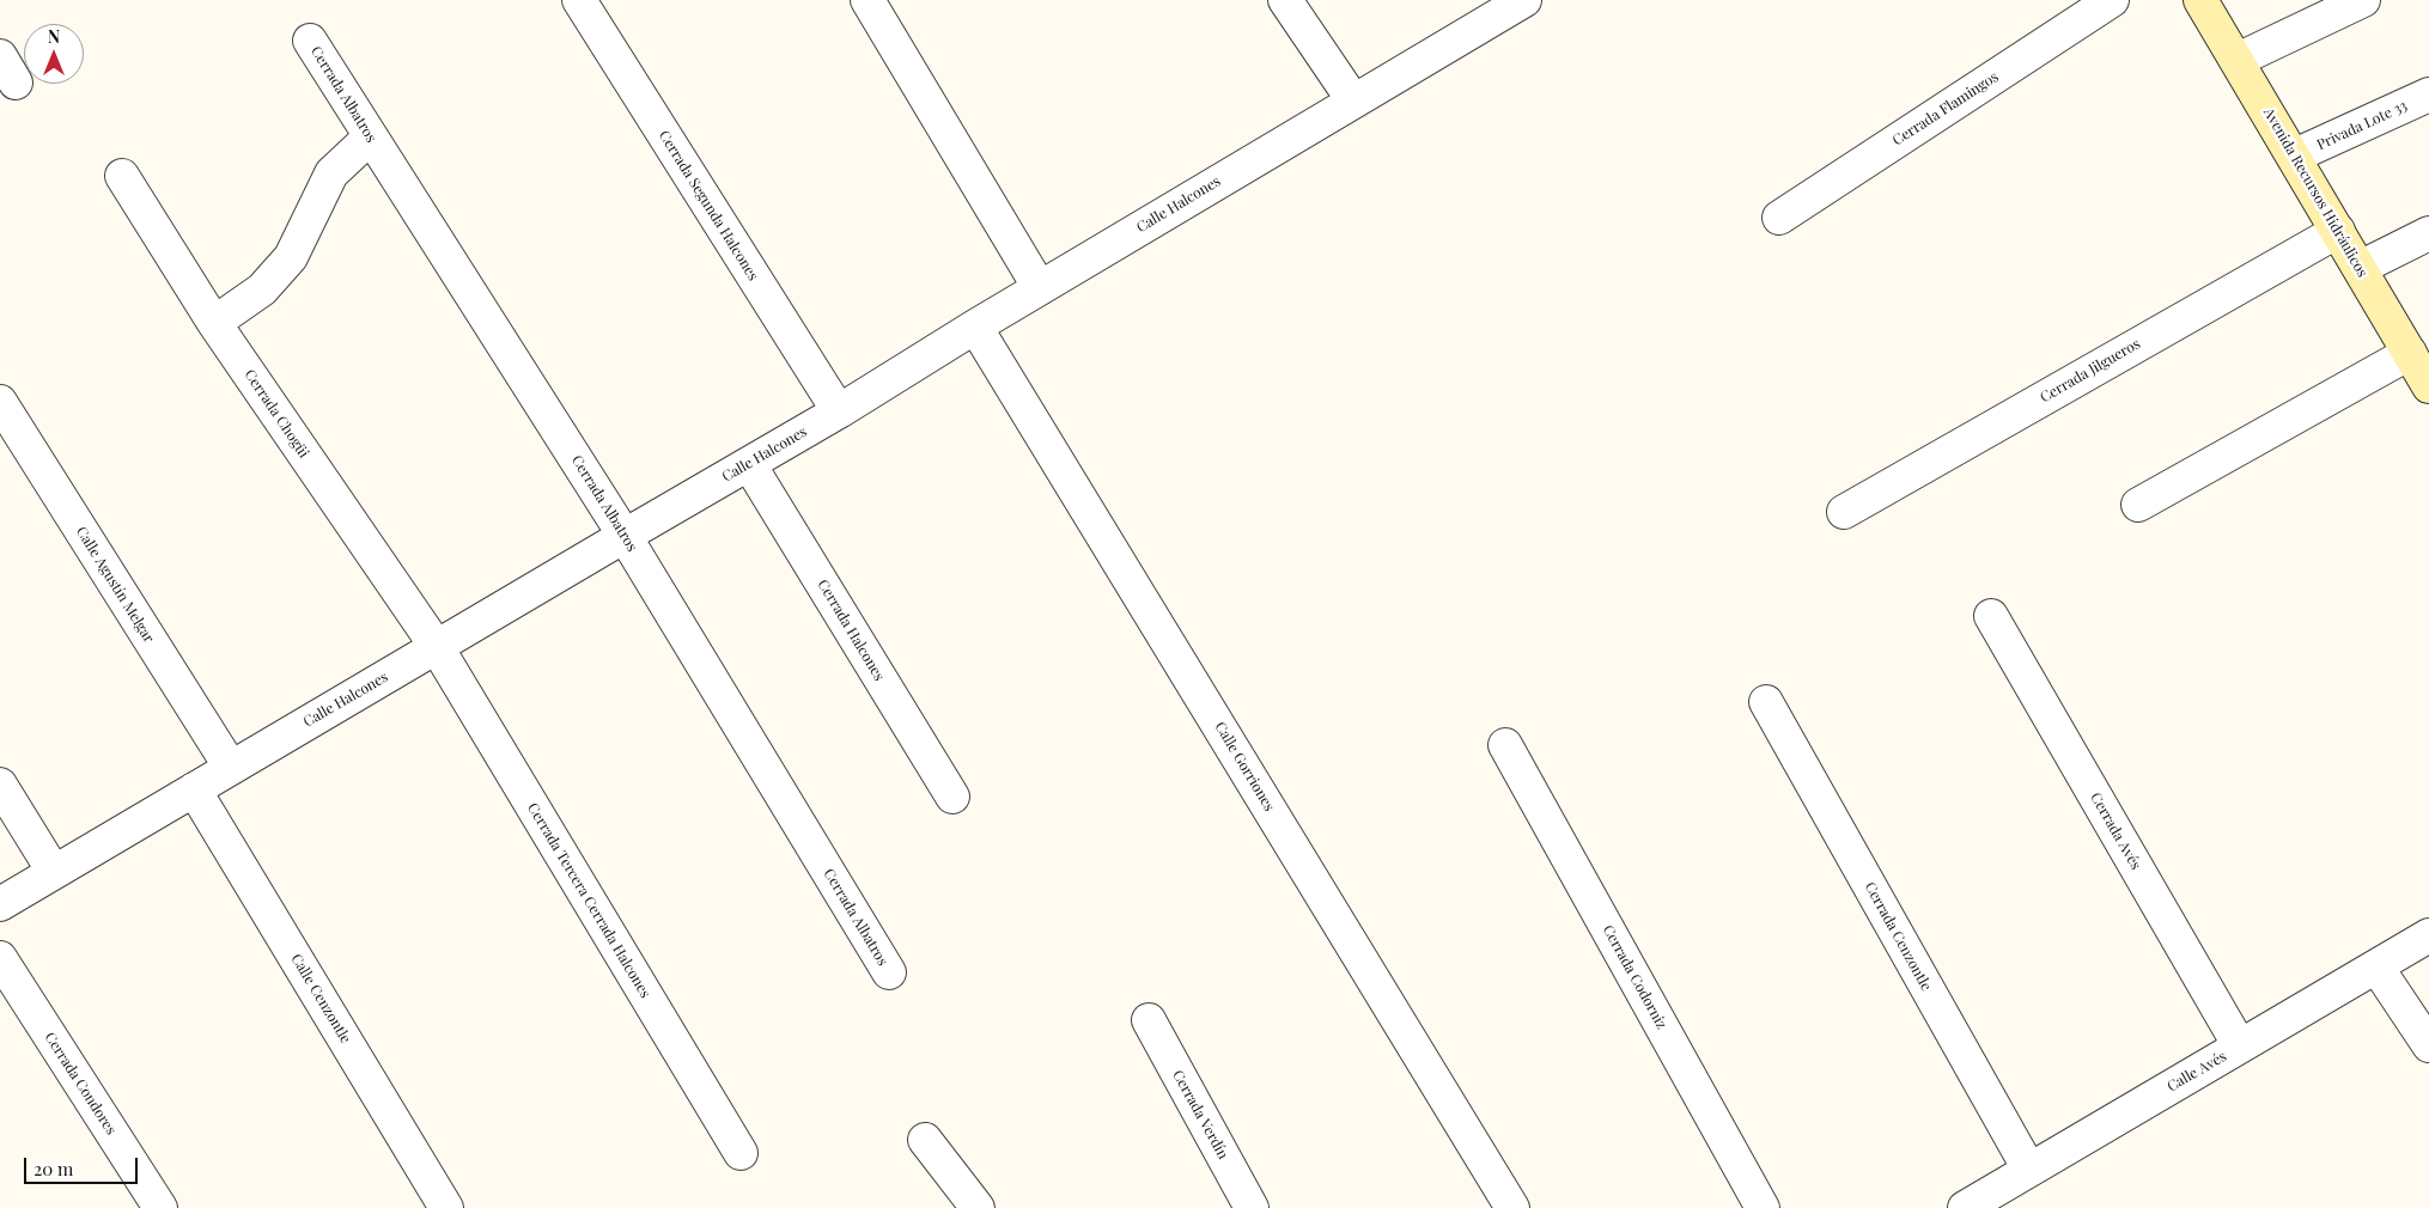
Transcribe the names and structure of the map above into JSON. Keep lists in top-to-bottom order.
{
  "streets": {
    "street": [
      "Cerrada Albatros",
      "Cerrada Flamingos",
      "Privada Lote 33",
      "Avenida Recursos Hidráulicos",
      "Calle Halcones",
      "Cerrada Segunda Halcones",
      "Cerrada Jilgueros",
      "Cerrada Chogüi",
      "Calle Agustín Melgar",
      "Cerrada Halcones",
      "Calle Gorriones",
      "Cerrada Avés",
      "Cerrada Tercera Cerrada Halcones",
      "Cerrada Cenzontle",
      "Cerrada Codorniz",
      "Calle Cenzontle",
      "Calle Avés",
      "Cerrada Condores",
      "Cerrada Verdín"
    ]
  },
  "crossings": [
    ["Cerrada Albatros", "Calle Halcones"],
    ["Privada Lote 33", "Avenida Recursos Hidráulicos"],
    ["Avenida Recursos Hidráulicos", "Cerrada Jilgueros"],
    ["Calle Halcones", "Cerrada Segunda Halcones"],
    ["Calle Halcones", "Cerrada Chogüi"],
    ["Calle Halcones", "Calle Agustín Melgar"],
    ["Calle Halcones", "Cerrada Halcones"],
    ["Calle Halcones", "Calle Gorriones"],
    ["Calle Halcones", "Cerrada Tercera Cerrada Halcones"],
    ["Calle Halcones", "Calle Cenzontle"],
    ["Cerrada Chogüi", "Cerrada Tercera Cerrada Halcones"],
    ["Cerrada Avés", "Calle Avés"],
    ["Cerrada Cenzontle", "Calle Avés"]
  ],
  "scale_bar": "20 m",
  "north": "top"
}
